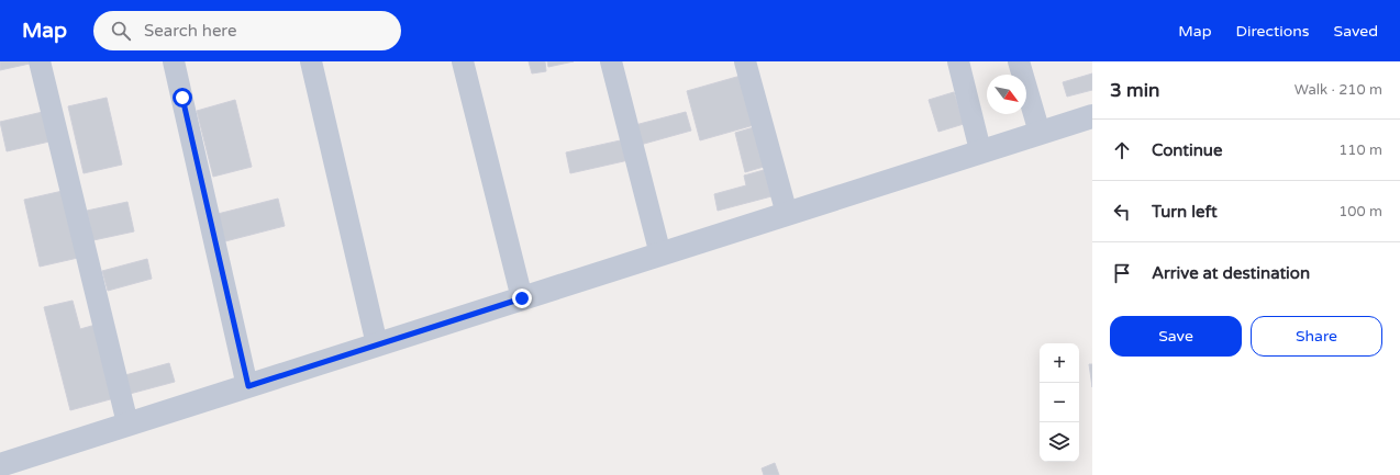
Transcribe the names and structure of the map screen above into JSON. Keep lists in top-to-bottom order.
{
  "north": "bottom right",
  "page": {
    "header": "Map",
    "search": "Search here",
    "nav": ["Map", "Directions", "Saved"],
    "heading": ["3 min", "Walk · 210 m"],
    "list": [
      ["Continue", "110 m"],
      ["Turn left", "100 m"],
      "Arrive at destination"
    ],
    "buttons": ["Save", "Share"],
    "map_buttons": ["+", "−"]
  }
}
